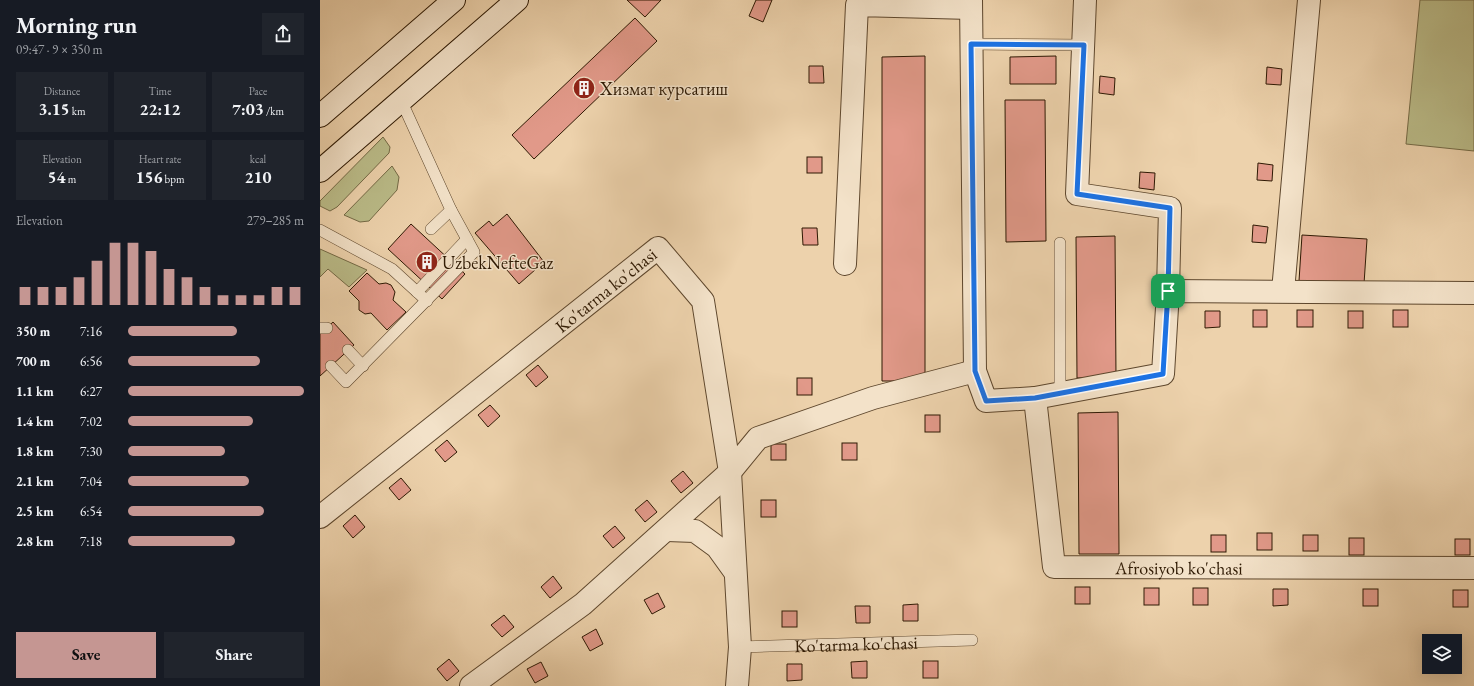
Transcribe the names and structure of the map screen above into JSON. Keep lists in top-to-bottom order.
{
  "streets": {
    "street": ["Ko'tarma ko'chasi", "Afrosiyob ko'chasi"]
  },
  "places": {
    "building": ["Хизмат курсатиш", "UzbekNefteGaz"]
  },
  "page": {
    "heading": ["Morning run", "09:47 · 9 × 350 m"],
    "stats": [
      ["Distance", "3.15 km"],
      ["Time", "22:12"],
      ["Pace", "7:03 /km"],
      ["Elevation", "54 m"],
      ["Heart rate", "156 bpm"],
      ["kcal", "210"]
    ],
    "chart": ["Elevation", "279–285 m"],
    "list": [
      {
        "name": "350 m",
        "note": "7:16"
      },
      {
        "name": "700 m",
        "note": "6:56"
      },
      {
        "name": "1.1 km",
        "note": "6:27"
      },
      {
        "name": "1.4 km",
        "note": "7:02"
      },
      {
        "name": "1.8 km",
        "note": "7:30"
      },
      {
        "name": "2.1 km",
        "note": "7:04"
      },
      {
        "name": "2.5 km",
        "note": "6:54"
      },
      {
        "name": "2.8 km",
        "note": "7:18"
      }
    ],
    "buttons": ["Save", "Share"]
  }
}
